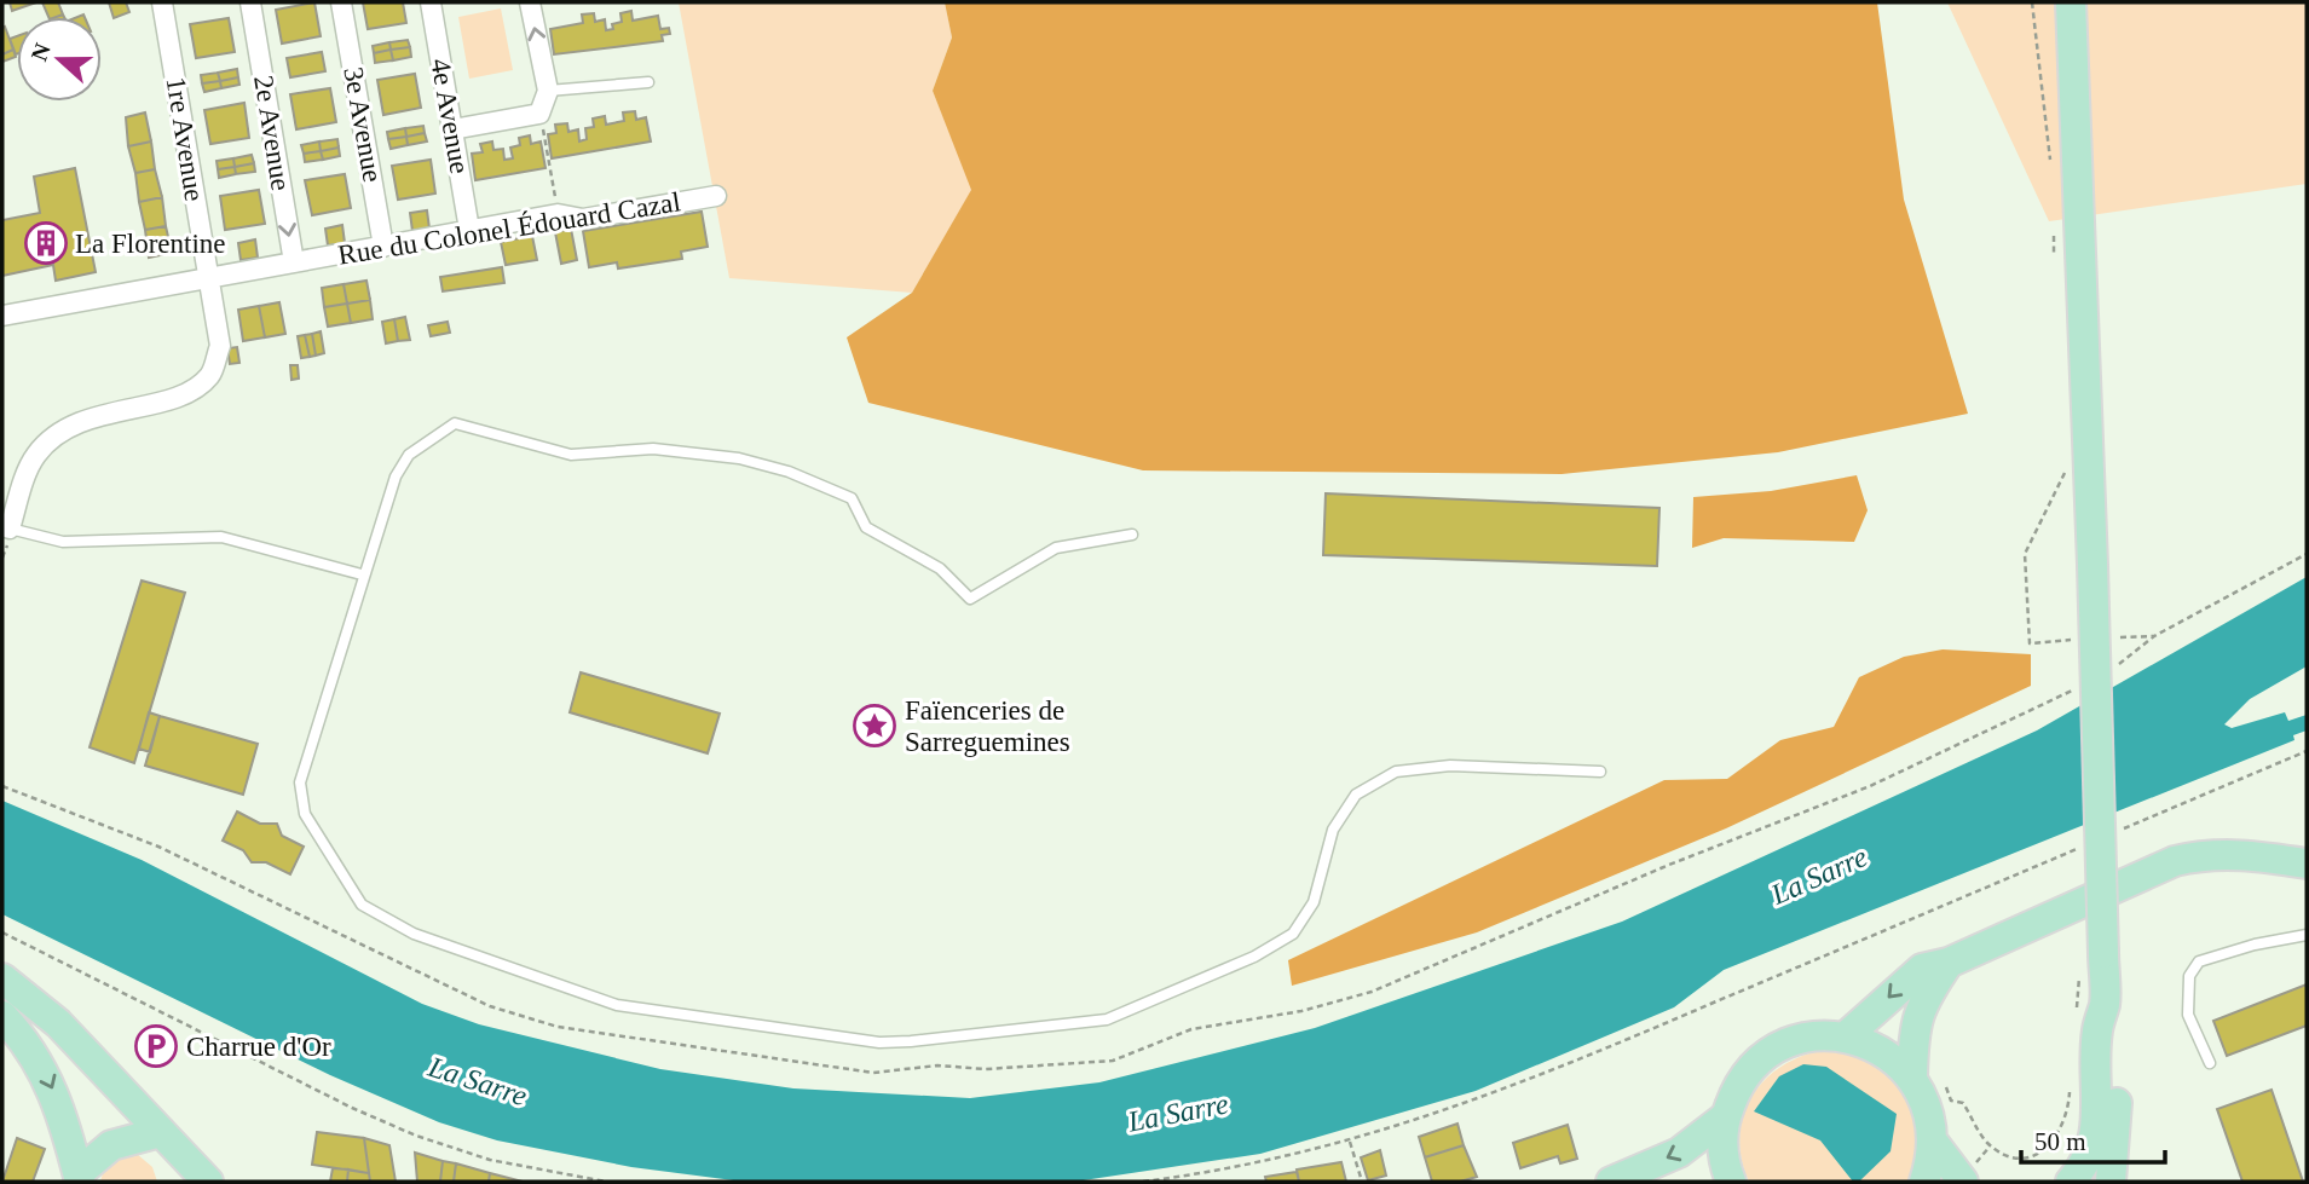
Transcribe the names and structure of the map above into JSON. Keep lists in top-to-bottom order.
{
  "streets": {
    "street": [
      "4e Avenue",
      "3e Avenue",
      "2e Avenue",
      "1re Avenue",
      "Rue du Colonel Édouard Cazal"
    ]
  },
  "crossings": [
    ["4e Avenue", "Rue du Colonel Édouard Cazal"],
    ["3e Avenue", "Rue du Colonel Édouard Cazal"],
    ["2e Avenue", "Rue du Colonel Édouard Cazal"],
    ["1re Avenue", "Rue du Colonel Édouard Cazal"]
  ],
  "one_way": ["2e Avenue"],
  "water": ["La Sarre"],
  "places": {
    "building": ["La Florentine"],
    "place": ["Faïenceries de Sarreguemines"],
    "parking": ["Charrue d'Or"]
  },
  "scale_bar": "50 m",
  "north": "left"
}
